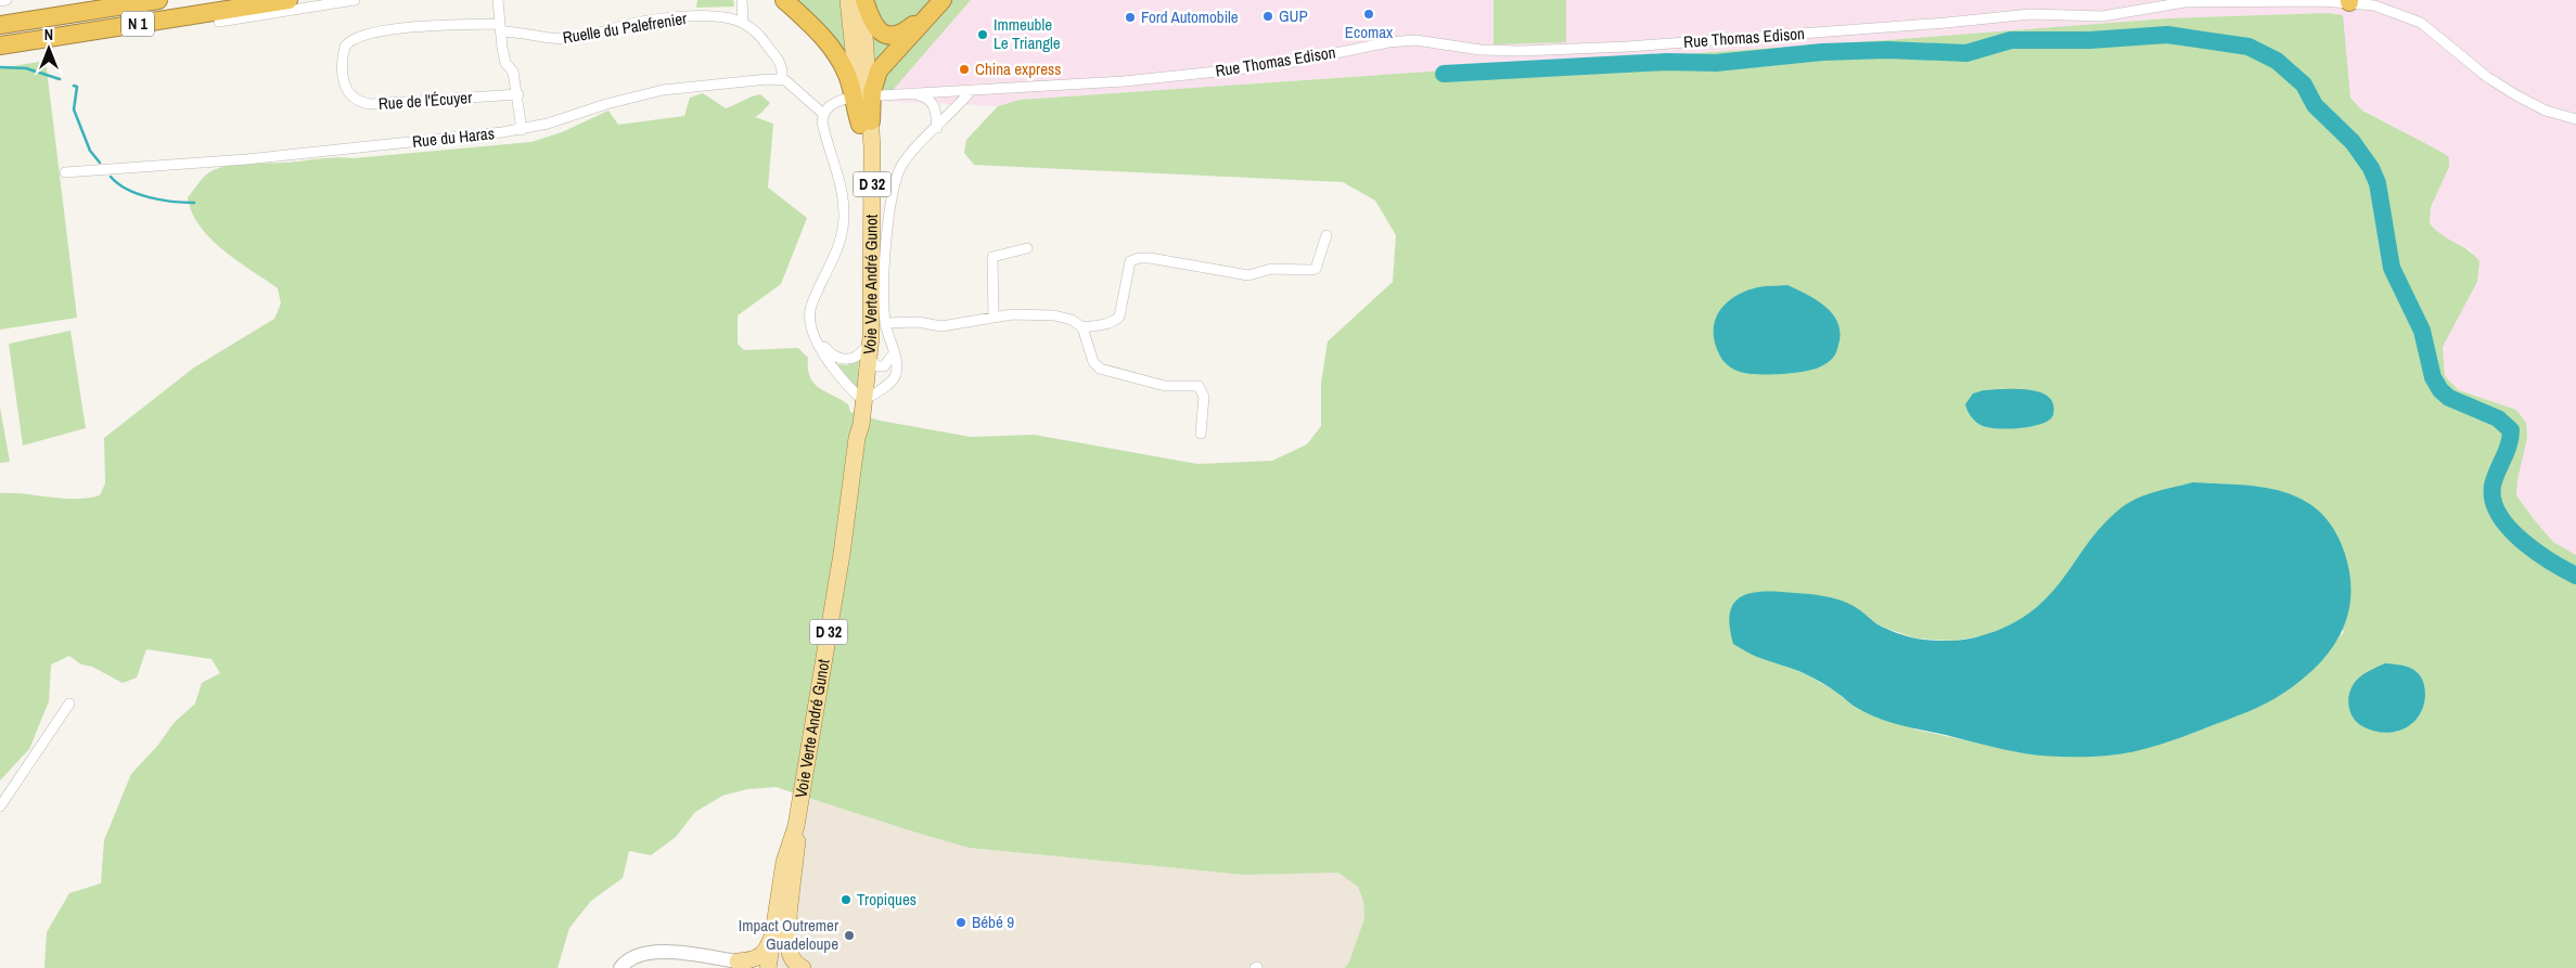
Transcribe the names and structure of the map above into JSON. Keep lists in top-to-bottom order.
{
  "streets": {
    "highway": ["N 1"],
    "main road": ["D 32", "Voie Verte André Gunot"],
    "street": [
      "Ruelle du Palefrenier",
      "Rue Thomas Edison",
      "Rue de l'Écuyer",
      "Rue du Haras"
    ]
  },
  "crossings": [
    ["Ruelle du Palefrenier", "Rue de l'Écuyer"],
    ["Ruelle du Palefrenier", "Rue du Haras"]
  ],
  "places": [
    "Ecomax",
    "GUP",
    "Ford Automobile",
    "Immeuble Le Triangle",
    "China express",
    "Tropiques",
    "Bébé 9",
    "Impact Outremer Guadeloupe"
  ],
  "north": "top"
}
